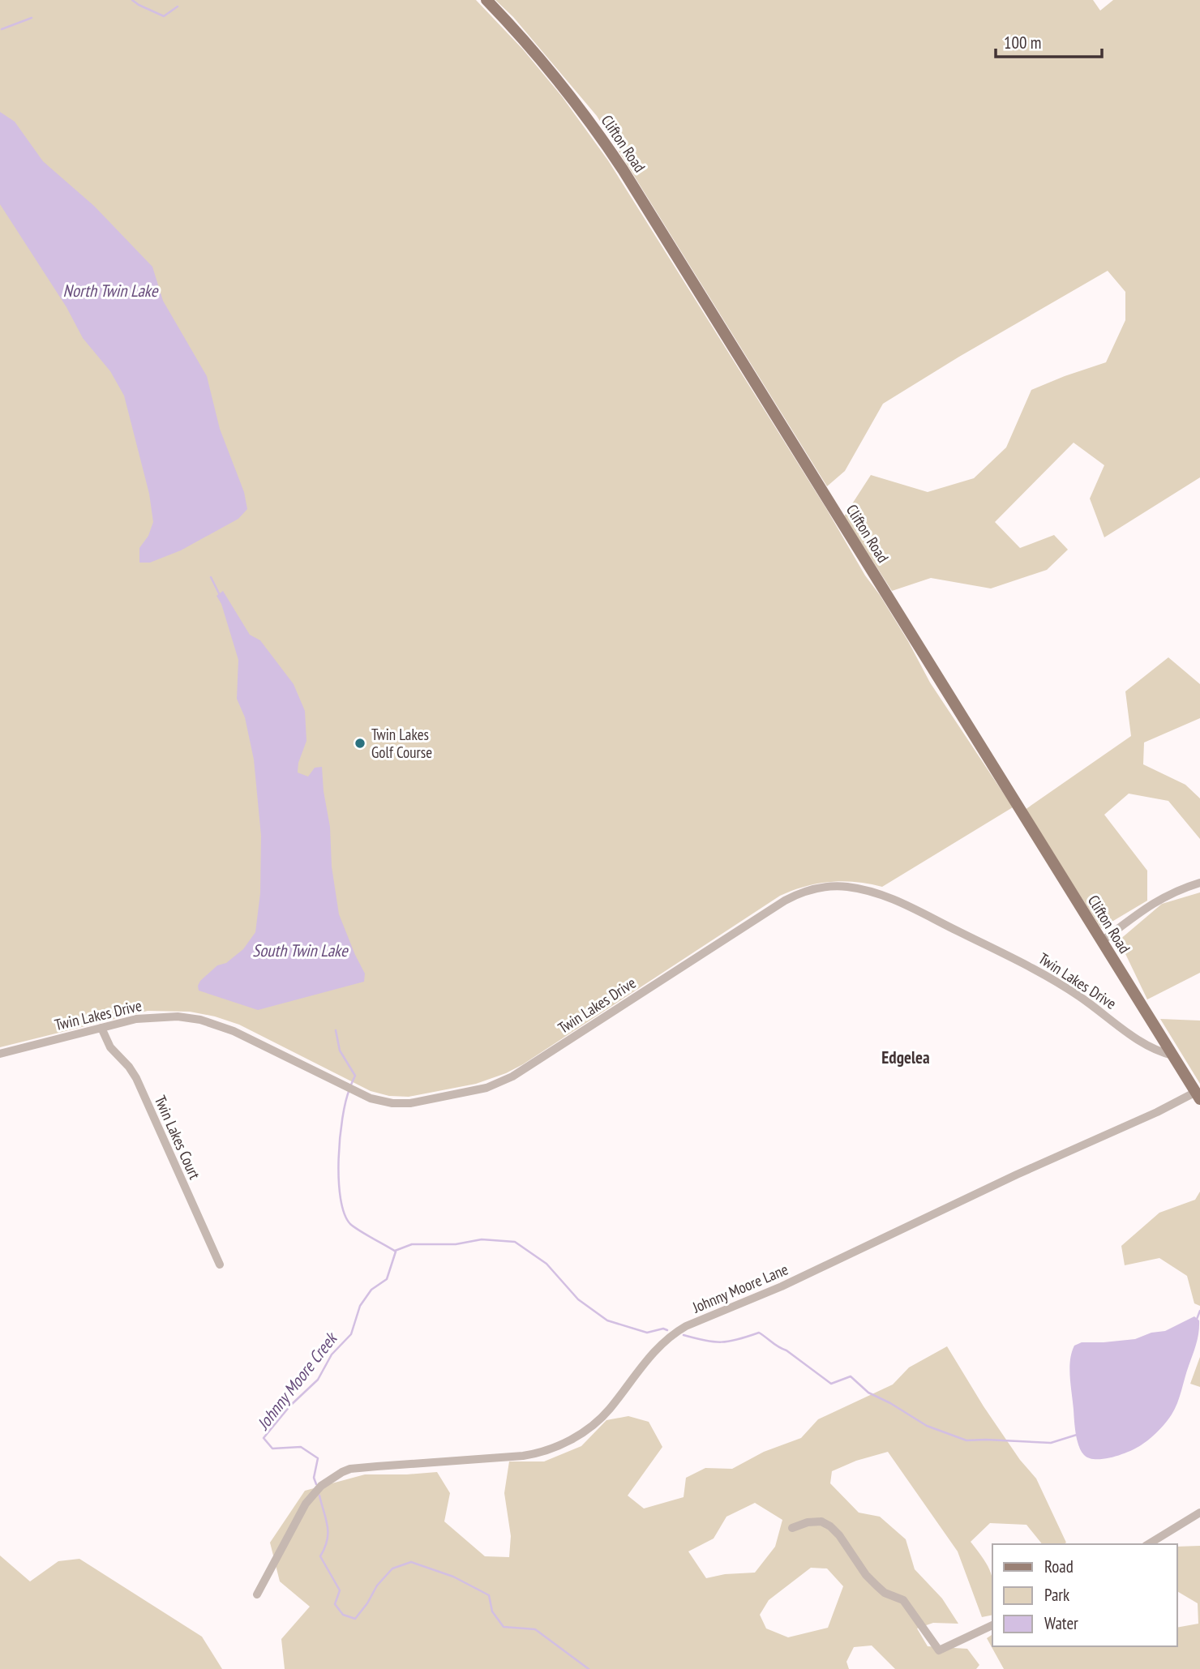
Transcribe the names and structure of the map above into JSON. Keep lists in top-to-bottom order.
{
  "streets": {
    "main road": ["Clifton Road"],
    "street": ["Twin Lakes Drive", "Twin Lakes Court", "Johnny Moore Lane"]
  },
  "crossings": [
    ["Clifton Road", "Twin Lakes Drive"],
    ["Clifton Road", "Johnny Moore Lane"],
    ["Twin Lakes Drive", "Twin Lakes Court"]
  ],
  "districts": ["Edgelea"],
  "water": ["North Twin Lake", "South Twin Lake", "Johnny Moore Creek"],
  "places": ["Twin Lakes Golf Course"],
  "legend": ["Road", "Park", "Water"],
  "scale_bar": "100 m"
}
